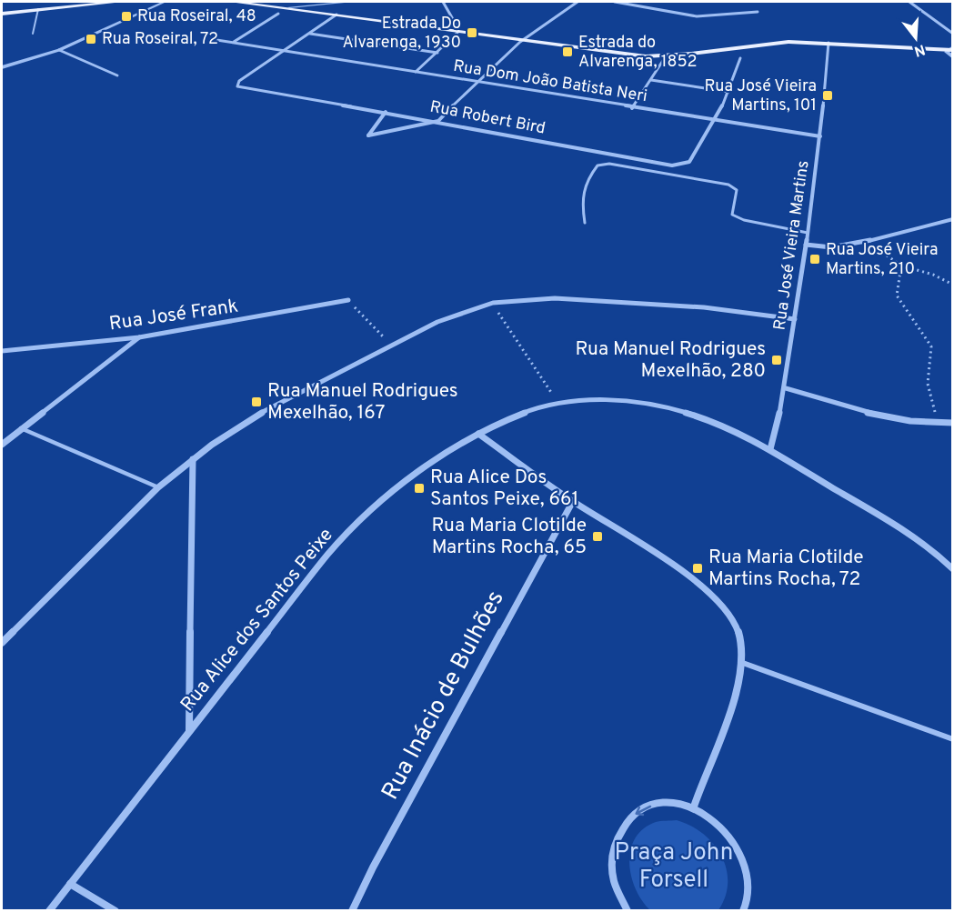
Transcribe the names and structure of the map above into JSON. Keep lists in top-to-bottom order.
{
  "streets": {
    "street": [
      "Rua Dom João Batista Neri",
      "Rua Robert Bird",
      "Rua José Vieira Martins",
      "Rua José Frank",
      "Rua Alice dos Santos Peixe",
      "Rua Inácio de Bulhões"
    ]
  },
  "crossings": [
    ["Rua Dom João Batista Neri", "Rua Robert Bird"],
    ["Rua Dom João Batista Neri", "Rua José Vieira Martins"],
    ["Rua José Vieira Martins", "Rua Alice dos Santos Peixe"]
  ],
  "parks": ["Praça John Forsell"],
  "places": {
    "transit": [
      "Rua Roseiral, 48",
      "Estrada Do Alvarenga, 1930",
      "Rua Roseiral, 72",
      "Estrada do Alvarenga, 1852",
      "Rua José Vieira Martins, 101",
      "Rua José Vieira Martins, 210",
      "Rua Manuel Rodrigues Mexelhão, 280",
      "Rua Manuel Rodrigues Mexelhão, 167",
      "Rua Alice Dos Santos Peixe, 661",
      "Rua Maria Clotilde Martins Rocha, 65",
      "Rua Maria Clotilde Martins Rocha, 72"
    ]
  },
  "north": "bottom"
}
